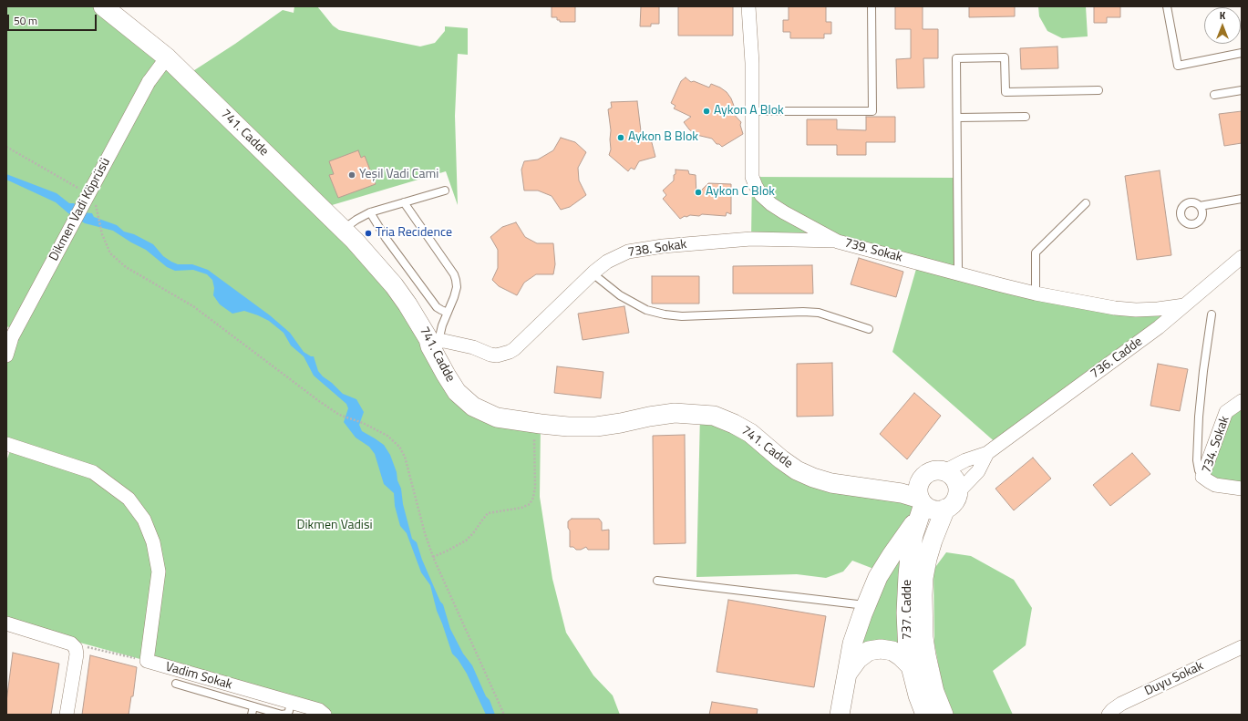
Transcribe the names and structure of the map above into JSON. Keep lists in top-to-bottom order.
{
  "streets": {
    "street": [
      "741. Cadde",
      "Dikmen Vadi Köprüsü",
      "738. Sokak",
      "739. Sokak",
      "736. Cadde",
      "734. Sokak",
      "737. Cadde",
      "Vadim Sokak",
      "Duyu Sokak"
    ]
  },
  "crossings": [
    ["741. Cadde", "Dikmen Vadi Köprüsü"],
    ["741. Cadde", "738. Sokak"],
    ["741. Cadde", "736. Cadde"],
    ["741. Cadde", "737. Cadde"],
    ["738. Sokak", "739. Sokak"],
    ["739. Sokak", "736. Cadde"],
    ["736. Cadde", "737. Cadde"]
  ],
  "parks": ["Dikmen Vadisi"],
  "places": [
    "Aykon A Blok",
    "Aykon B Blok",
    "Yeşil Vadi Cami",
    "Aykon C Blok",
    "Tria Recidence"
  ],
  "scale_bar": "50 m",
  "north": "top"
}
